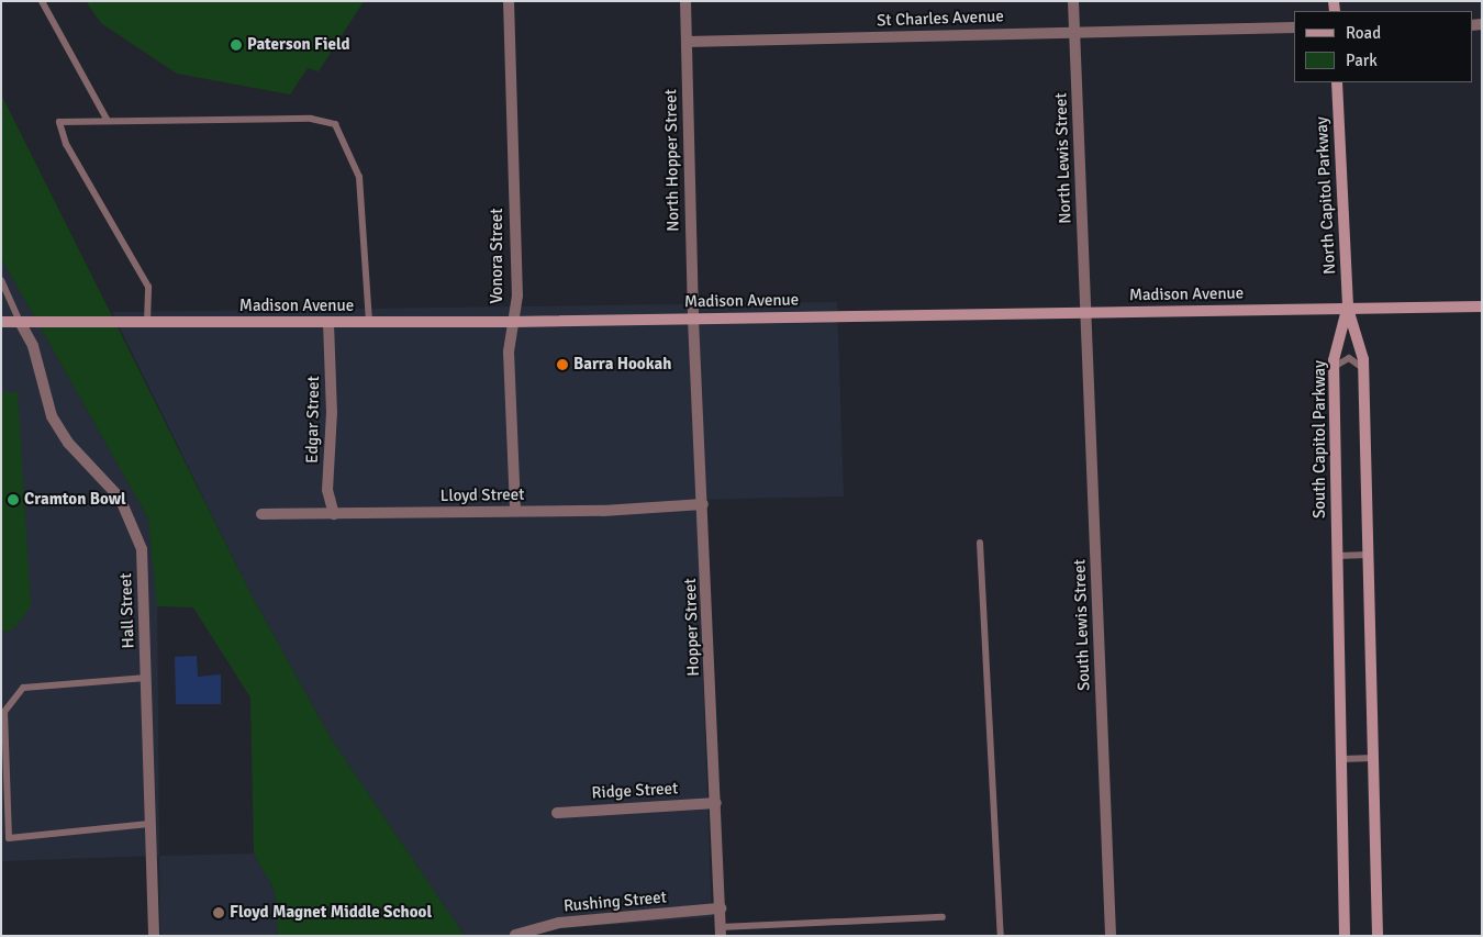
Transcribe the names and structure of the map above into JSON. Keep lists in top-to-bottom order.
{
  "streets": {
    "street": [
      "St Charles Avenue",
      "North Lewis Street",
      "North Hopper Street",
      "North Capitol Parkway",
      "Vonora Street",
      "Madison Avenue",
      "Edgar Street",
      "South Capitol Parkway",
      "Lloyd Street",
      "Hall Street",
      "South Lewis Street",
      "Hopper Street",
      "Ridge Street",
      "Rushing Street"
    ]
  },
  "crossings": [
    ["St Charles Avenue", "North Lewis Street"],
    ["St Charles Avenue", "North Hopper Street"],
    ["North Lewis Street", "Madison Avenue"],
    ["North Lewis Street", "South Lewis Street"],
    ["North Hopper Street", "Madison Avenue"],
    ["North Hopper Street", "Hopper Street"],
    ["North Capitol Parkway", "Madison Avenue"],
    ["North Capitol Parkway", "South Capitol Parkway"],
    ["Vonora Street", "Madison Avenue"],
    ["Vonora Street", "Lloyd Street"],
    ["Madison Avenue", "Edgar Street"],
    ["Madison Avenue", "South Capitol Parkway"],
    ["Madison Avenue", "Hall Street"],
    ["Madison Avenue", "South Lewis Street"],
    ["Madison Avenue", "Hopper Street"],
    ["Edgar Street", "Lloyd Street"],
    ["Lloyd Street", "Hopper Street"],
    ["Hopper Street", "Ridge Street"],
    ["Hopper Street", "Rushing Street"]
  ],
  "places": [
    "Paterson Field",
    "Barra Hookah",
    "Cramton Bowl",
    "Floyd Magnet Middle School"
  ],
  "legend": ["Road", "Park"]
}
